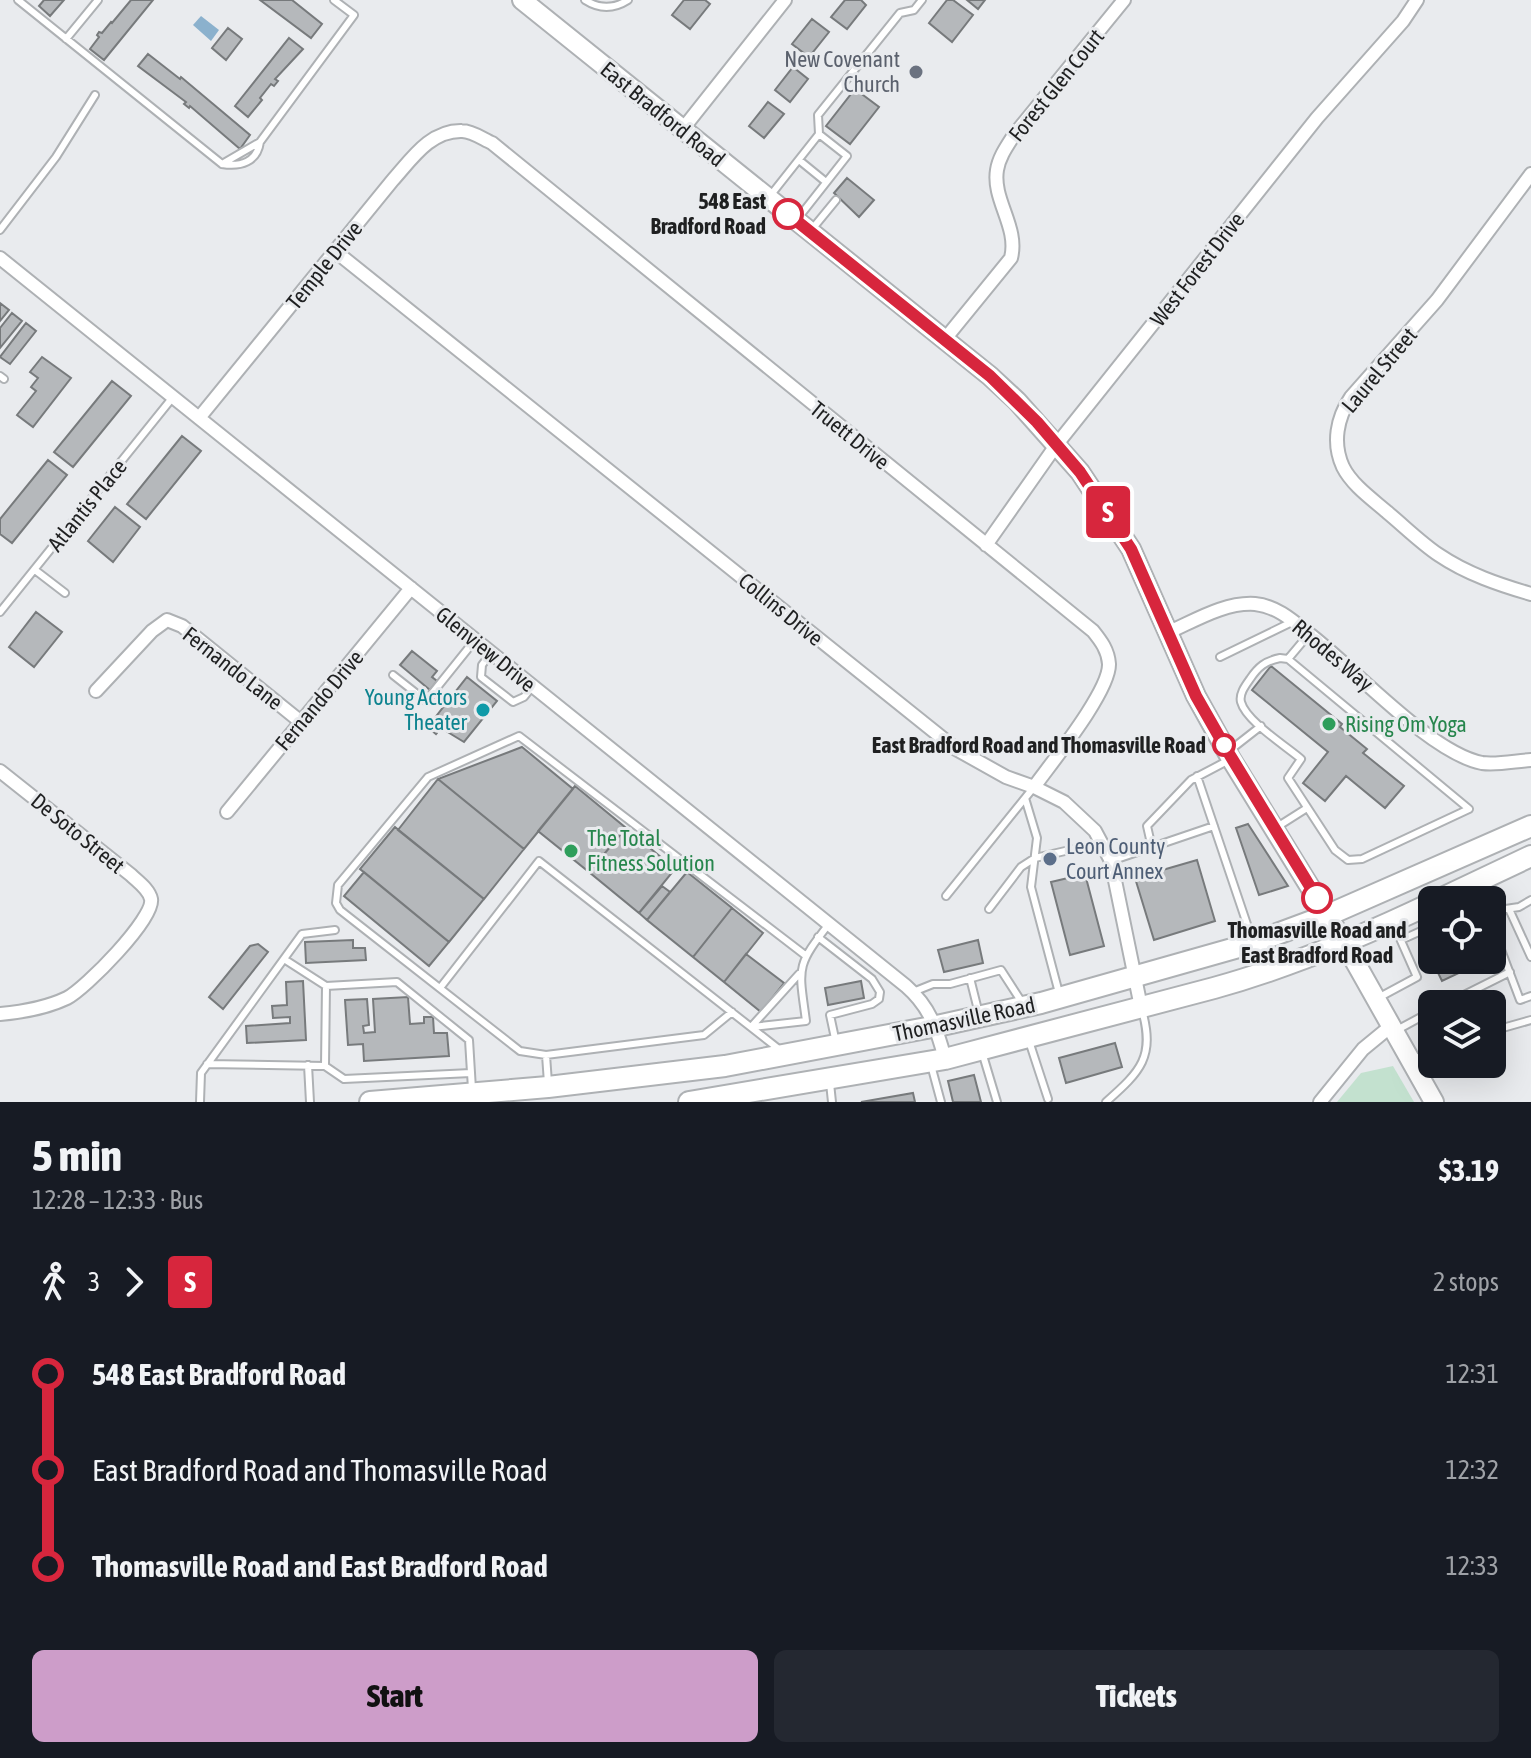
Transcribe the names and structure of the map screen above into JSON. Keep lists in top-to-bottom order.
{
  "streets": {
    "main road": ["Thomasville Road"],
    "street": [
      "Forest Glen Court",
      "East Bradford Road",
      "Temple Drive",
      "West Forest Drive",
      "Laurel Street",
      "Truett Drive",
      "Collins Drive",
      "Glenview Drive",
      "Rhodes Way",
      "Fernando Lane",
      "Fernando Drive",
      "De Soto Street"
    ],
    "lane": ["Atlantis Place"]
  },
  "crossings": [
    ["Forest Glen Court", "East Bradford Road"],
    ["East Bradford Road", "West Forest Drive"],
    ["East Bradford Road", "Rhodes Way"],
    ["East Bradford Road", "Thomasville Road"],
    ["Temple Drive", "Truett Drive"],
    ["Temple Drive", "Collins Drive"],
    ["Temple Drive", "Glenview Drive"],
    ["West Forest Drive", "Truett Drive"],
    ["Truett Drive", "Collins Drive"],
    ["Atlantis Place", "Glenview Drive"],
    ["Collins Drive", "Thomasville Road"],
    ["Glenview Drive", "Fernando Drive"],
    ["Glenview Drive", "Thomasville Road"],
    ["Fernando Lane", "Fernando Drive"]
  ],
  "places": [
    "New Covenant Church",
    "548 East Bradford Road",
    "Young Actors Theater",
    "Rising Om Yoga",
    "East Bradford Road and Thomasville Road",
    "The Total Fitness Solution",
    "Leon County Court Annex",
    "Thomasville Road and East Bradford Road"
  ],
  "lines": ["bus line S"],
  "page": {
    "on_map": "S",
    "heading": ["5 min", "12:28 – 12:33 · Bus", "$3.19"],
    "legs": ["3", "S", "2 stops"],
    "list": [
      {
        "name": "548 East Bradford Road",
        "value": "12:31"
      },
      {
        "name": "East Bradford Road and Thomasville Road",
        "value": "12:32"
      },
      {
        "name": "Thomasville Road and East Bradford Road",
        "value": "12:33"
      }
    ],
    "buttons": ["Start", "Tickets"]
  }
}
